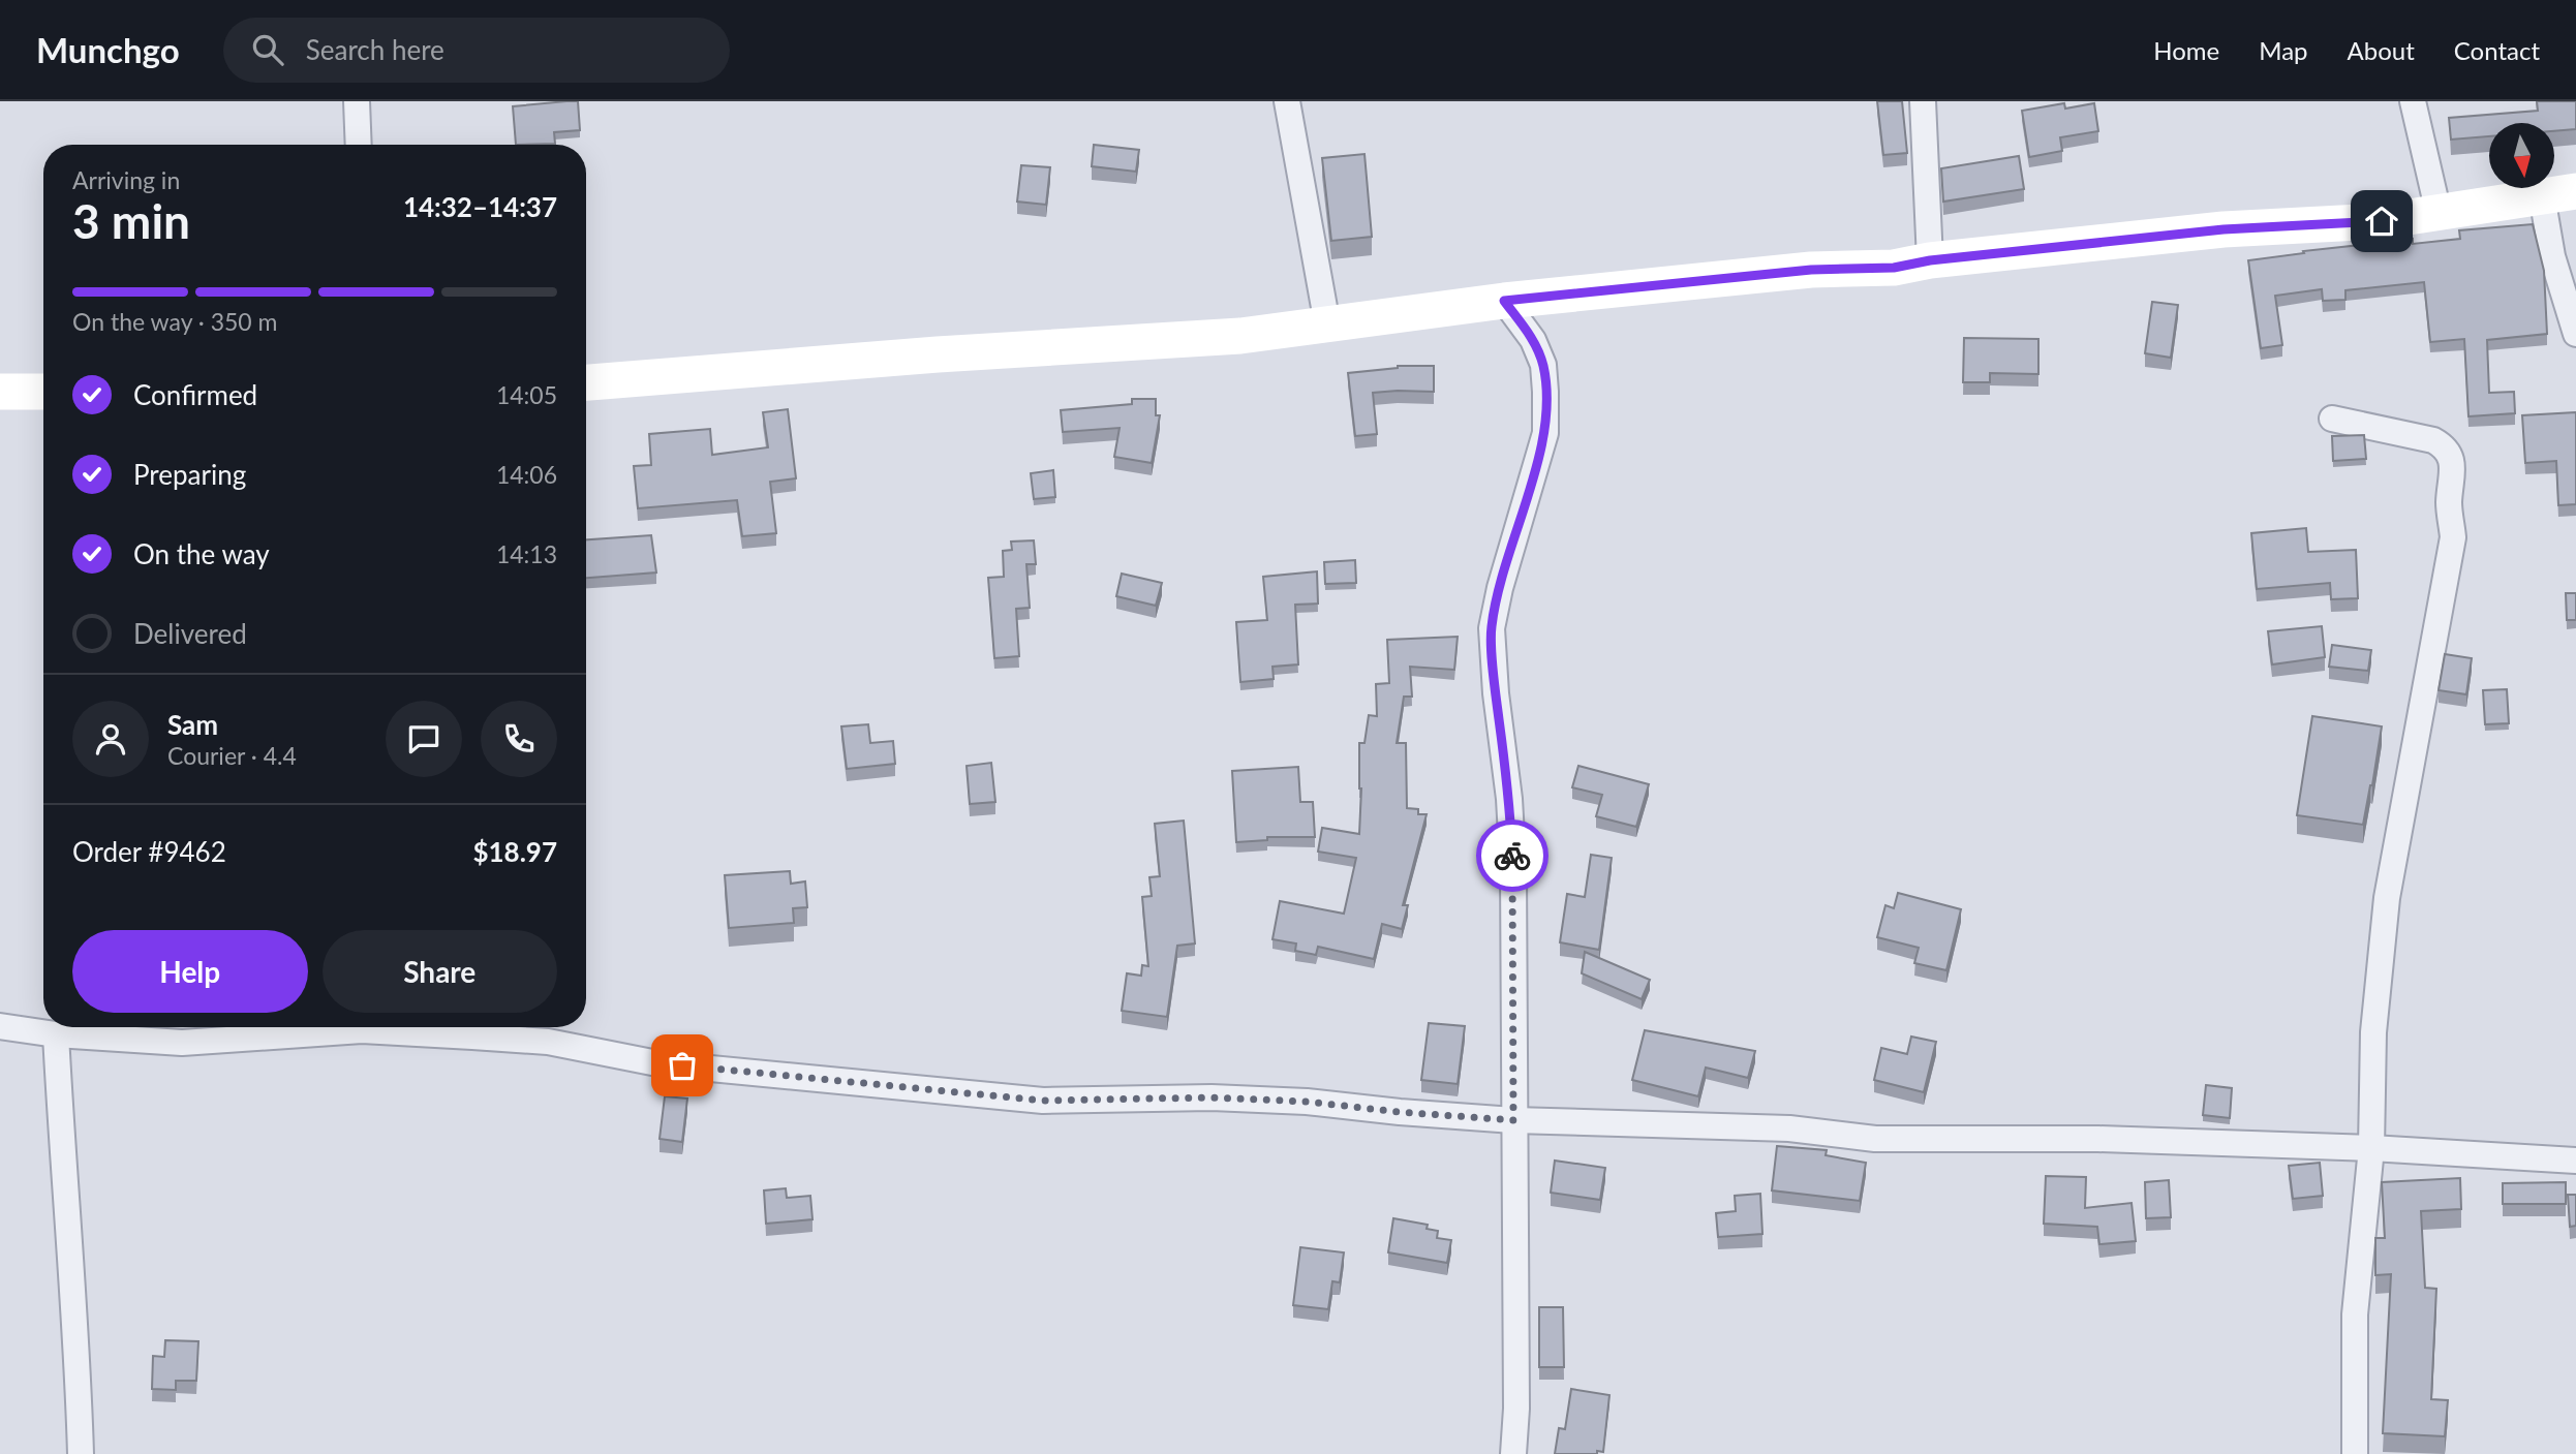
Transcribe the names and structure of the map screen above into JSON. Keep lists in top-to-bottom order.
{
  "north": "bottom",
  "page": {
    "header": "Munchgo",
    "search": "Search here",
    "nav": [
      "Home",
      "Map",
      "About",
      "Contact"
    ],
    "heading": ["3 min", "Arriving in", "14:32–14:37"],
    "panel": [
      "Sam",
      "Courier · 4.4",
      "Order #9462",
      "$18.97"
    ],
    "bar": "On the way · 350 m",
    "list": [
      ["Confirmed", "14:05"],
      ["Preparing", "14:06"],
      ["On the way", "14:13"],
      "Delivered"
    ],
    "buttons": ["Help", "Share"]
  }
}
